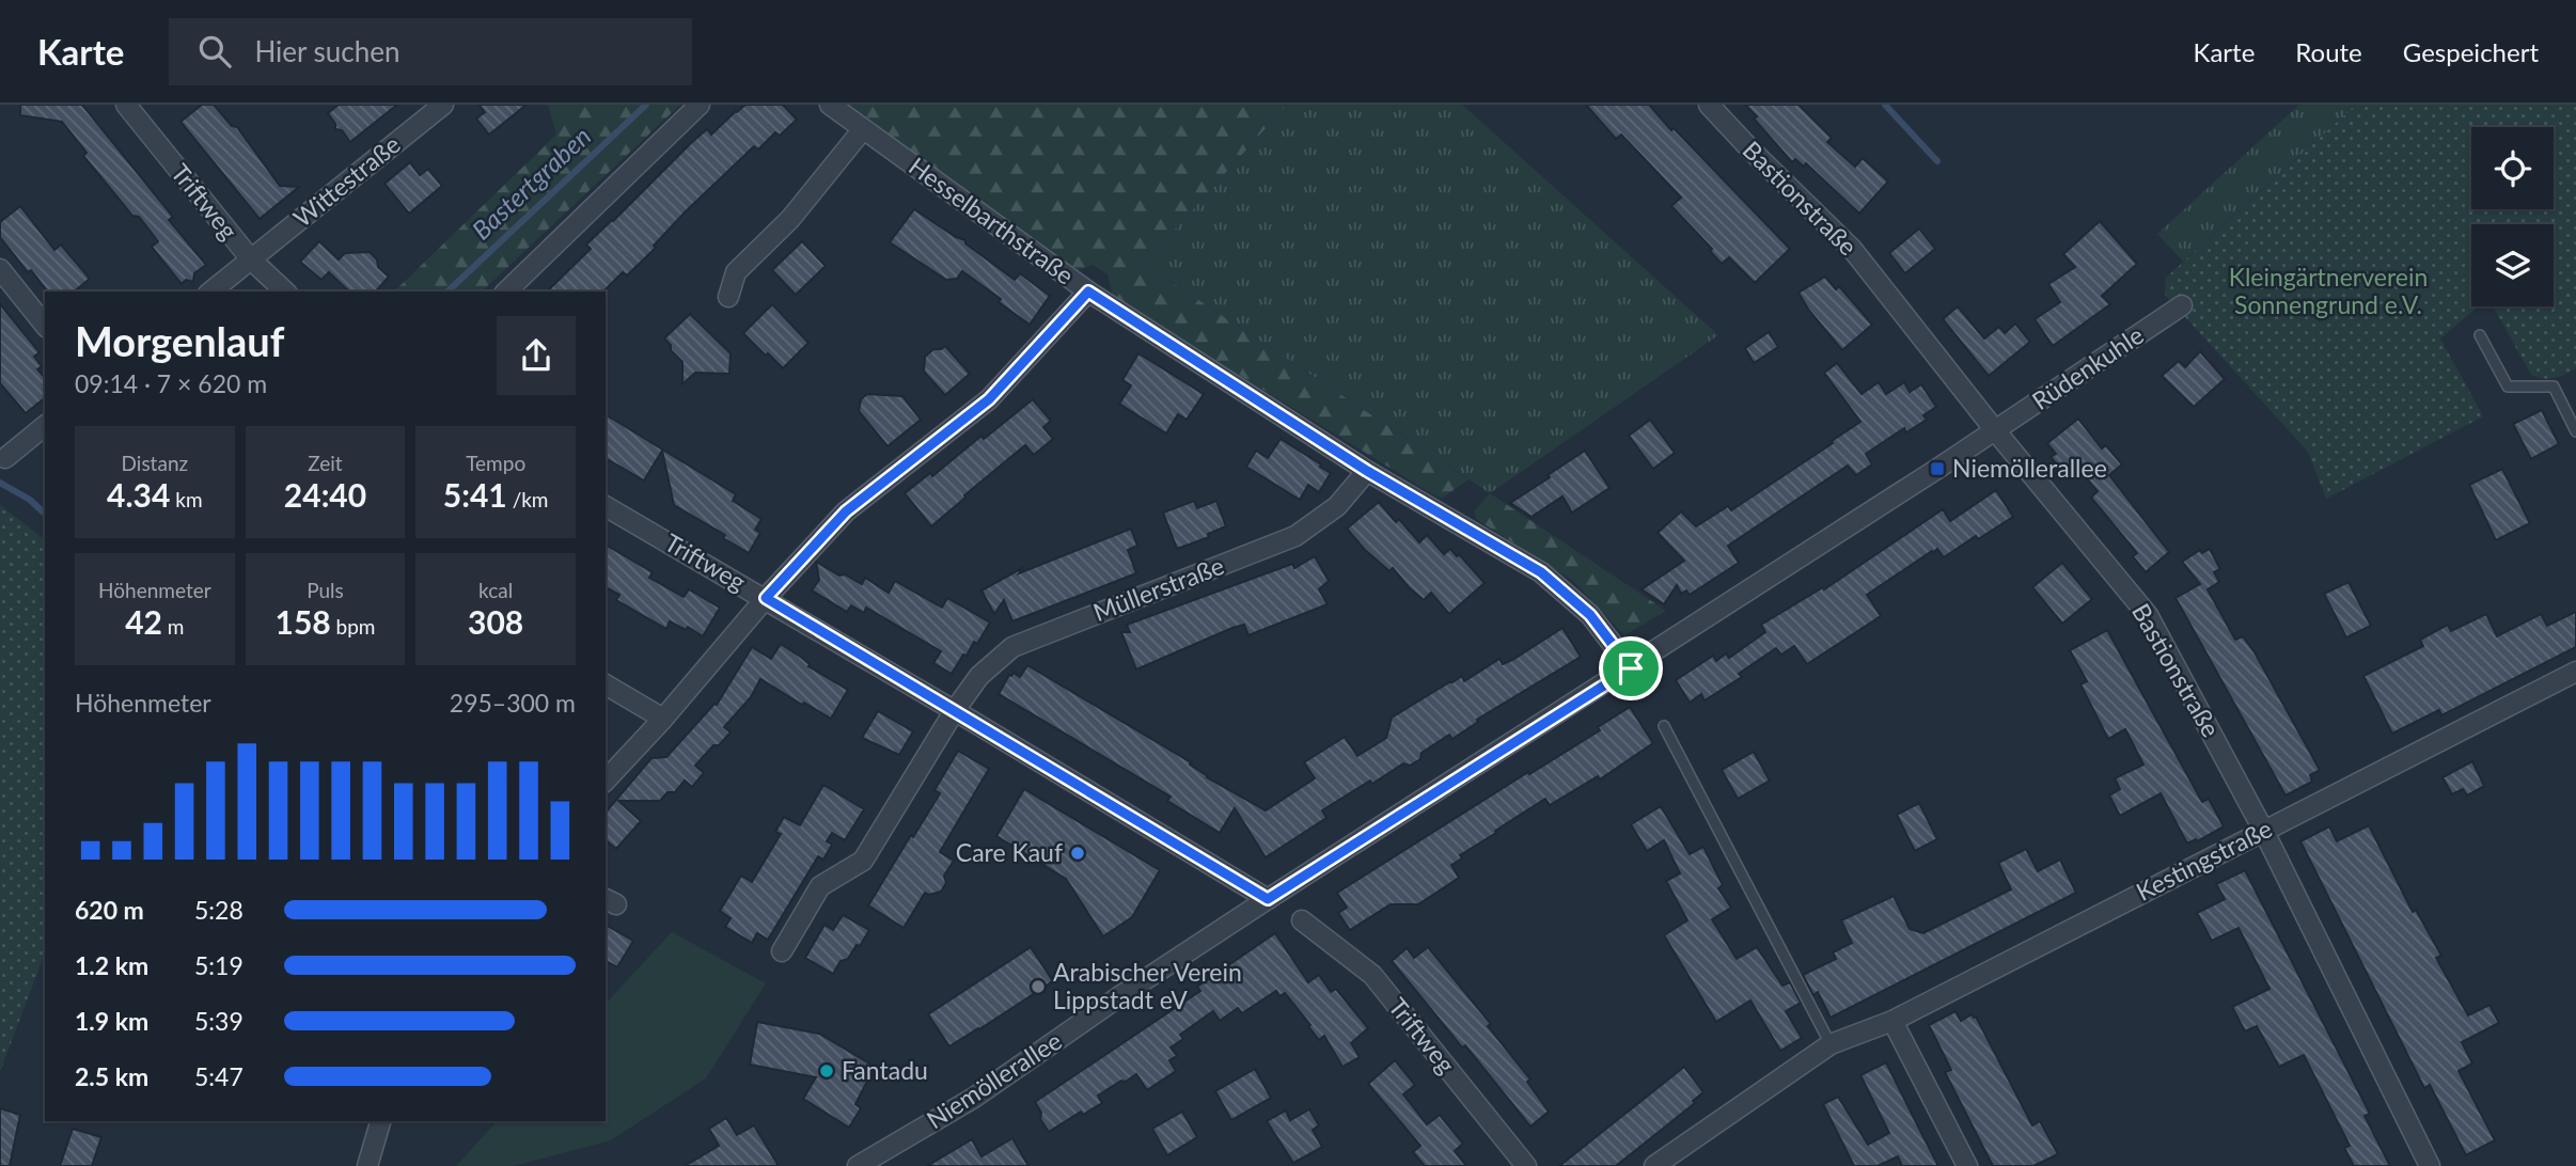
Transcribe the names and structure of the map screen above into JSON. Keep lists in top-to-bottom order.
{
  "streets": {
    "street": [
      "Wittestraße",
      "Bastionstraße",
      "Triftweg",
      "Hesselbarthstraße",
      "Rüdenkuhle",
      "Müllerstraße",
      "Kestingstraße",
      "Niemöllerallee"
    ]
  },
  "crossings": [
    ["Wittestraße", "Triftweg"],
    ["Bastionstraße", "Rüdenkuhle"],
    ["Bastionstraße", "Kestingstraße"],
    ["Bastionstraße", "Niemöllerallee"],
    ["Triftweg", "Müllerstraße"],
    ["Triftweg", "Niemöllerallee"],
    ["Hesselbarthstraße", "Müllerstraße"],
    ["Hesselbarthstraße", "Niemöllerallee"],
    ["Rüdenkuhle", "Niemöllerallee"]
  ],
  "water": ["Bastertgraben"],
  "parks": ["Kleingärtnerverein Sonnengrund e.V."],
  "places": {
    "transit": ["Niemöllerallee"],
    "other": ["Care Kauf", "Arabischer Verein Lippstadt eV", "Fantadu"]
  },
  "page": {
    "header": "Karte",
    "search": "Hier suchen",
    "nav": ["Karte", "Route", "Gespeichert"],
    "heading": ["Morgenlauf", "09:14 · 7 × 620 m"],
    "stats": [
      ["Distanz", "4.34 km"],
      ["Zeit", "24:40"],
      ["Tempo", "5:41 /km"],
      ["Höhenmeter", "42 m"],
      ["Puls", "158 bpm"],
      ["kcal", "308"]
    ],
    "chart": ["Höhenmeter", "295–300 m"],
    "list": [
      {
        "name": "620 m",
        "note": "5:28"
      },
      {
        "name": "1.2 km",
        "note": "5:19"
      },
      {
        "name": "1.9 km",
        "note": "5:39"
      },
      {
        "name": "2.5 km",
        "note": "5:47"
      }
    ]
  }
}
